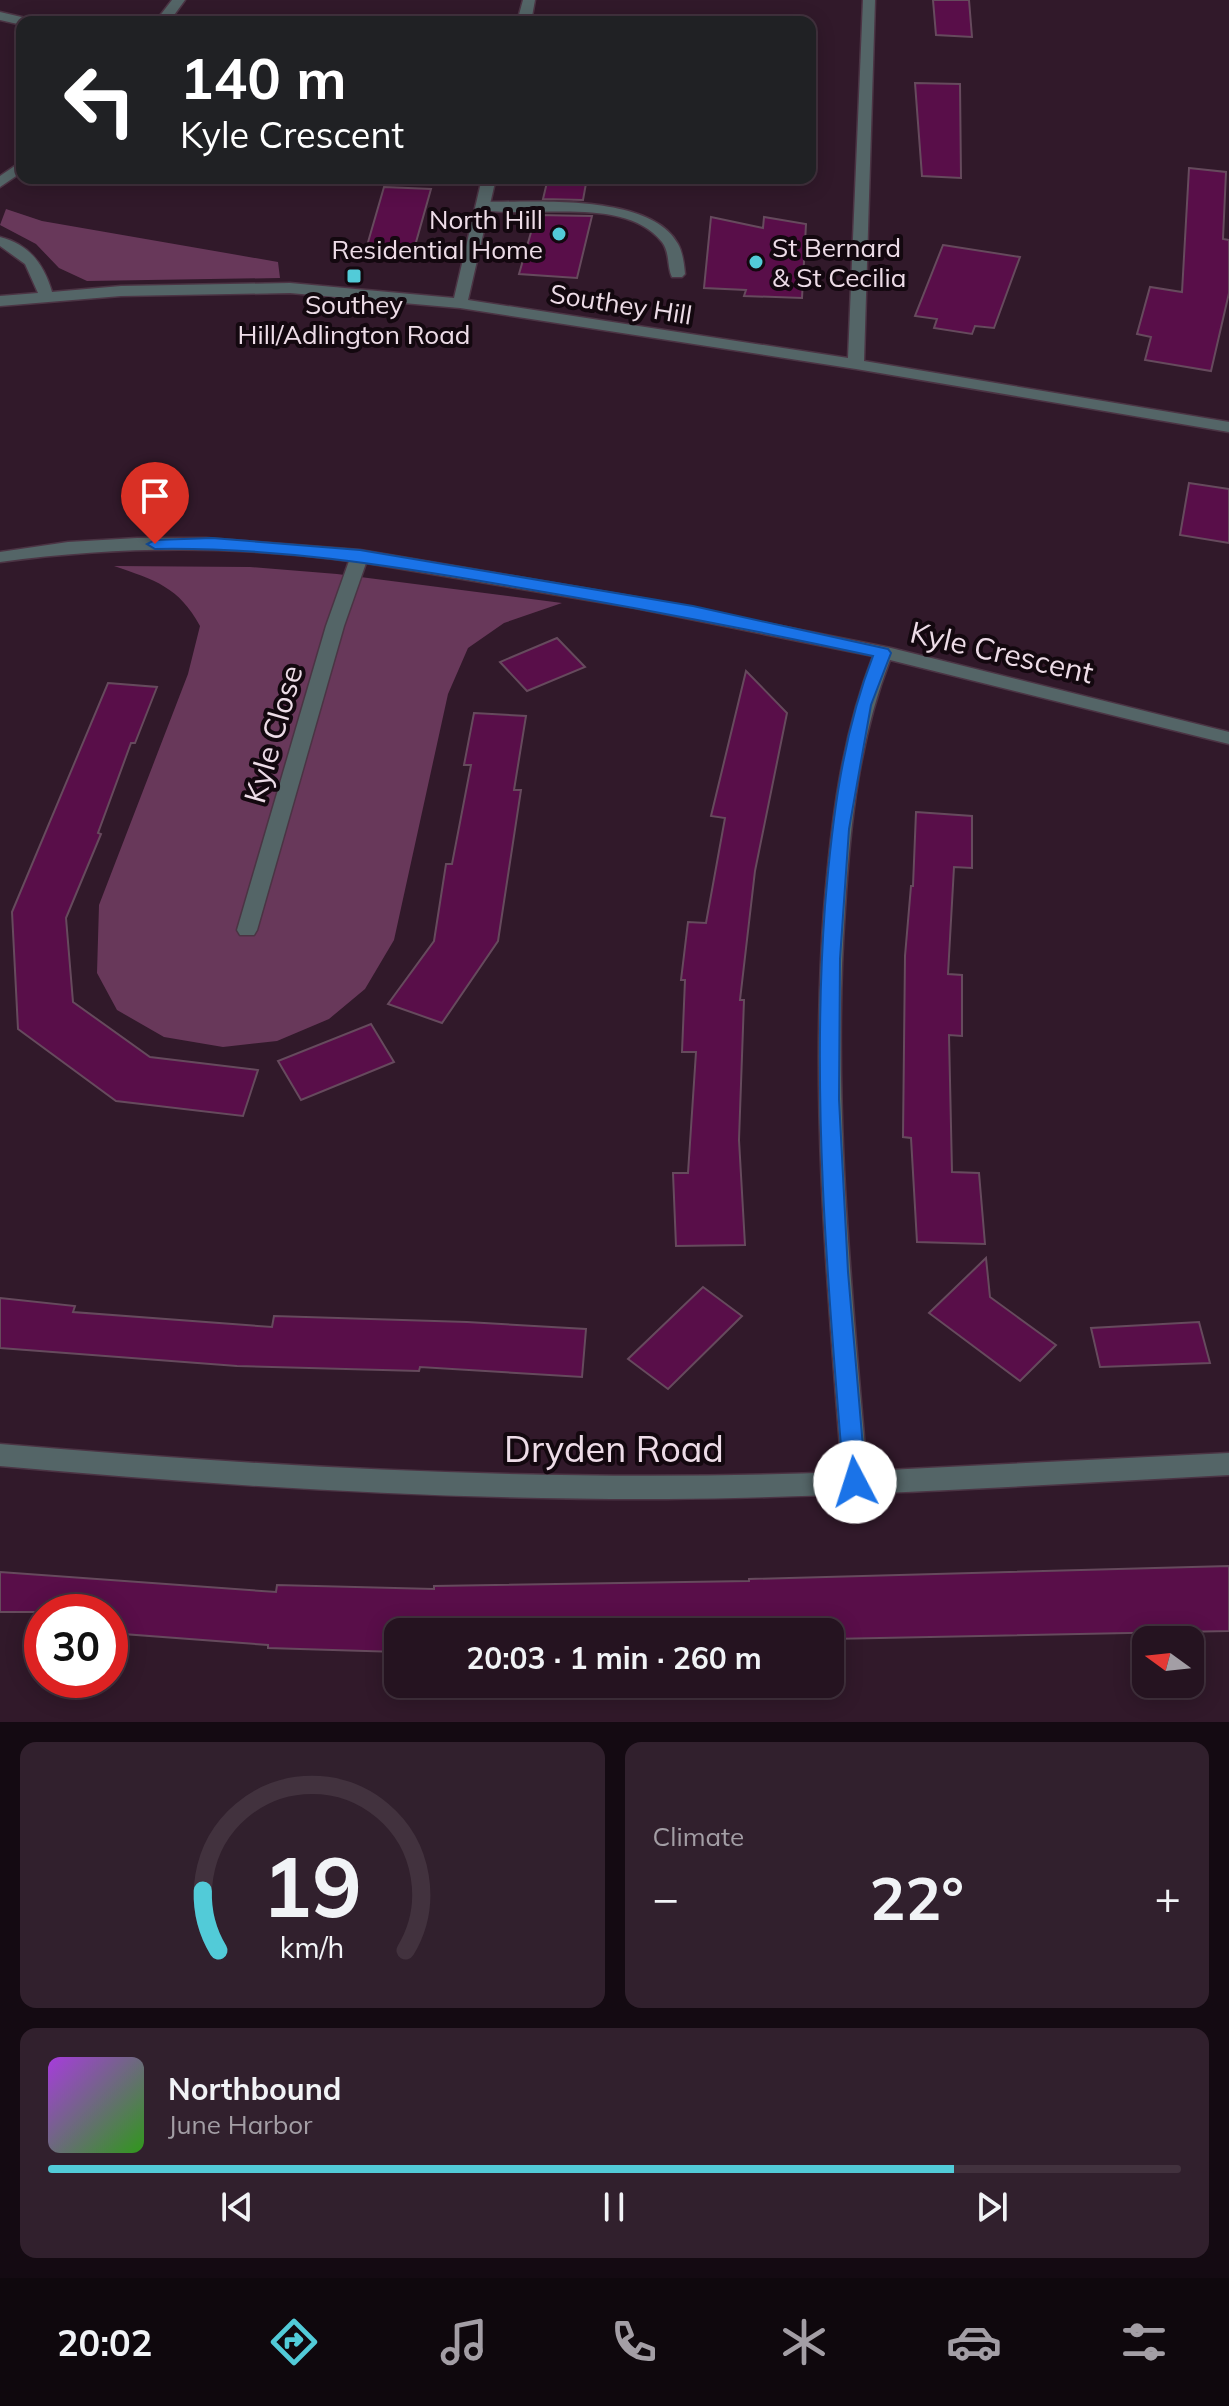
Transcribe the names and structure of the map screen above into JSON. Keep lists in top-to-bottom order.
{
  "streets": {
    "street": [
      "Southey Hill",
      "Kyle Crescent",
      "Kyle Close",
      "Dryden Road"
    ]
  },
  "crossings": [
    ["Kyle Crescent", "Kyle Close"]
  ],
  "places": {
    "other": ["North Hill Residential Home", "St Bernard & St Cecilia"],
    "transit": ["Southey Hill/Adlington Road"]
  },
  "north": "left",
  "page": {
    "turn": ["140 m", "Kyle Crescent"],
    "limit": "30",
    "trip": "20:03 · 1 min · 260 m",
    "tile": "Climate",
    "heat": ["−", "22°", "+"],
    "song": ["Northbound", "June Harbor"],
    "tabs": "20:02",
    "gauge": ["19", "km/h"]
  }
}
